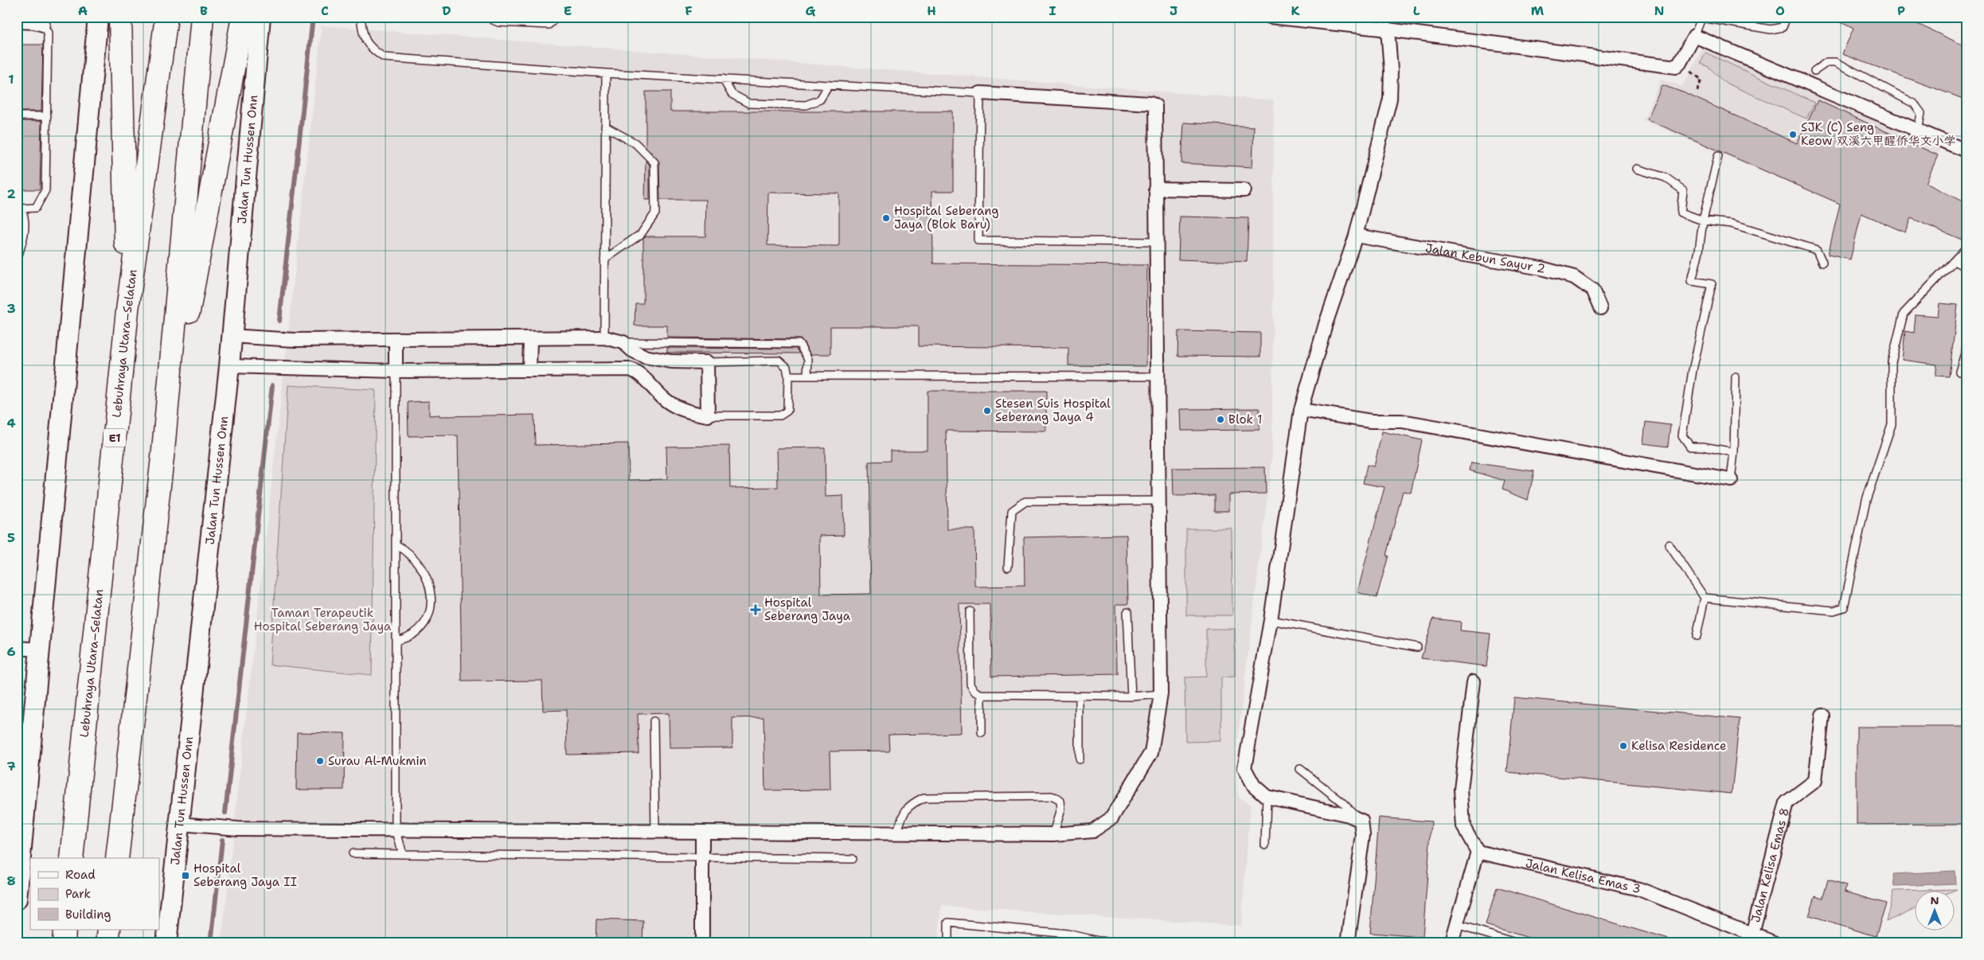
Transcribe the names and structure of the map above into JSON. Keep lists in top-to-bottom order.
{
  "streets": {
    "highway": ["Lebuhraya Utara–Selatan", "E1"],
    "main road": ["Jalan Tun Hussen Onn"],
    "street": ["Jalan Kebun Sayur 2", "Jalan Kelisa Emas 8", "Jalan Kelisa Emas 3"]
  },
  "crossings": [
    ["Jalan Kelisa Emas 8", "Jalan Kelisa Emas 3"]
  ],
  "parks": ["Taman Terapeutik Hospital Seberang Jaya"],
  "places": {
    "other": [
      "SJK (C) Seng Keow 双溪六甲醒侨华文小学",
      "Hospital Seberang Jaya (Blok Baru)",
      "Stesen Suis Hospital Seberang Jaya 4",
      "Blok 1",
      "Kelisa Residence",
      "Surau Al-Mukmin"
    ],
    "health": ["Hospital Seberang Jaya"],
    "transit": ["Hospital Seberang Jaya II"]
  },
  "legend": ["Road", "Park", "Building"],
  "north": "top",
  "grid": {
    "columns": [
      "A",
      "B",
      "C",
      "D",
      "E",
      "F",
      "G",
      "H",
      "I",
      "J",
      "K",
      "L",
      "M",
      "N",
      "O",
      "P"
    ],
    "rows": [
      "1",
      "2",
      "3",
      "4",
      "5",
      "6",
      "7",
      "8"
    ]
  }
}
